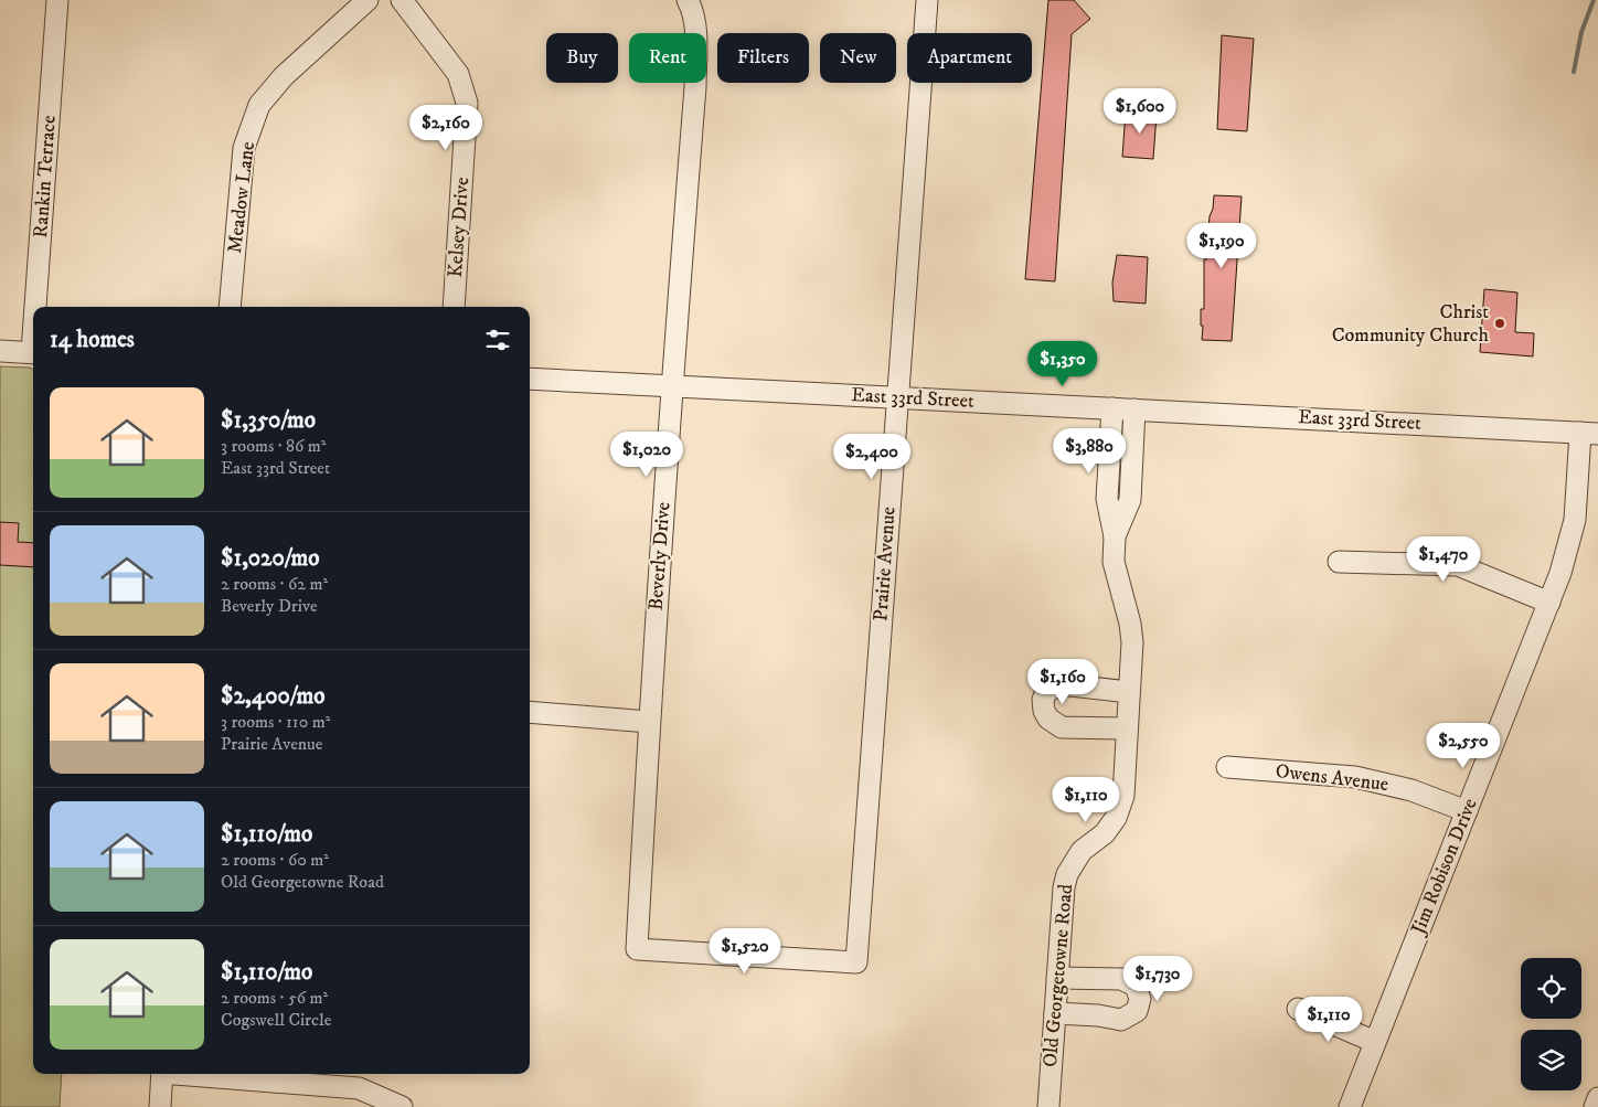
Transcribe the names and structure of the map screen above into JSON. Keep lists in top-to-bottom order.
{
  "streets": {
    "street": [
      "Rankin Terrace",
      "Meadow Lane",
      "Kelsey Drive",
      "East 33rd Street",
      "Beverly Drive",
      "Prairie Avenue",
      "Owens Avenue",
      "Jim Robison Drive",
      "Old Georgetowne Road"
    ]
  },
  "crossings": [
    ["East 33rd Street", "Beverly Drive"],
    ["East 33rd Street", "Prairie Avenue"],
    ["East 33rd Street", "Jim Robison Drive"],
    ["East 33rd Street", "Old Georgetowne Road"],
    ["Beverly Drive", "Prairie Avenue"],
    ["Owens Avenue", "Jim Robison Drive"]
  ],
  "places": ["Christ Community Church"],
  "page": {
    "chip": [
      "Buy",
      "Rent",
      "Filters",
      "New",
      "Apartment"
    ],
    "price": [
      "$1,600",
      "$2,160",
      "$1,190",
      "$1,350",
      "$3,880",
      "$1,020",
      "$2,400",
      "$1,470",
      "$1,160",
      "$2,550",
      "$1,110",
      "$1,520",
      "$1,730",
      "$1,110"
    ],
    "heading": "14 homes",
    "list": [
      {
        "name": "$1,350/mo",
        "note": "3 rooms · 86 m² · East 33rd Street"
      },
      {
        "name": "$1,020/mo",
        "note": "2 rooms · 62 m² · Beverly Drive"
      },
      {
        "name": "$2,400/mo",
        "note": "3 rooms · 110 m² · Prairie Avenue"
      },
      {
        "name": "$1,110/mo",
        "note": "2 rooms · 60 m² · Old Georgetowne Road"
      },
      {
        "name": "$1,110/mo",
        "note": "2 rooms · 56 m² · Cogswell Circle"
      }
    ]
  }
}
